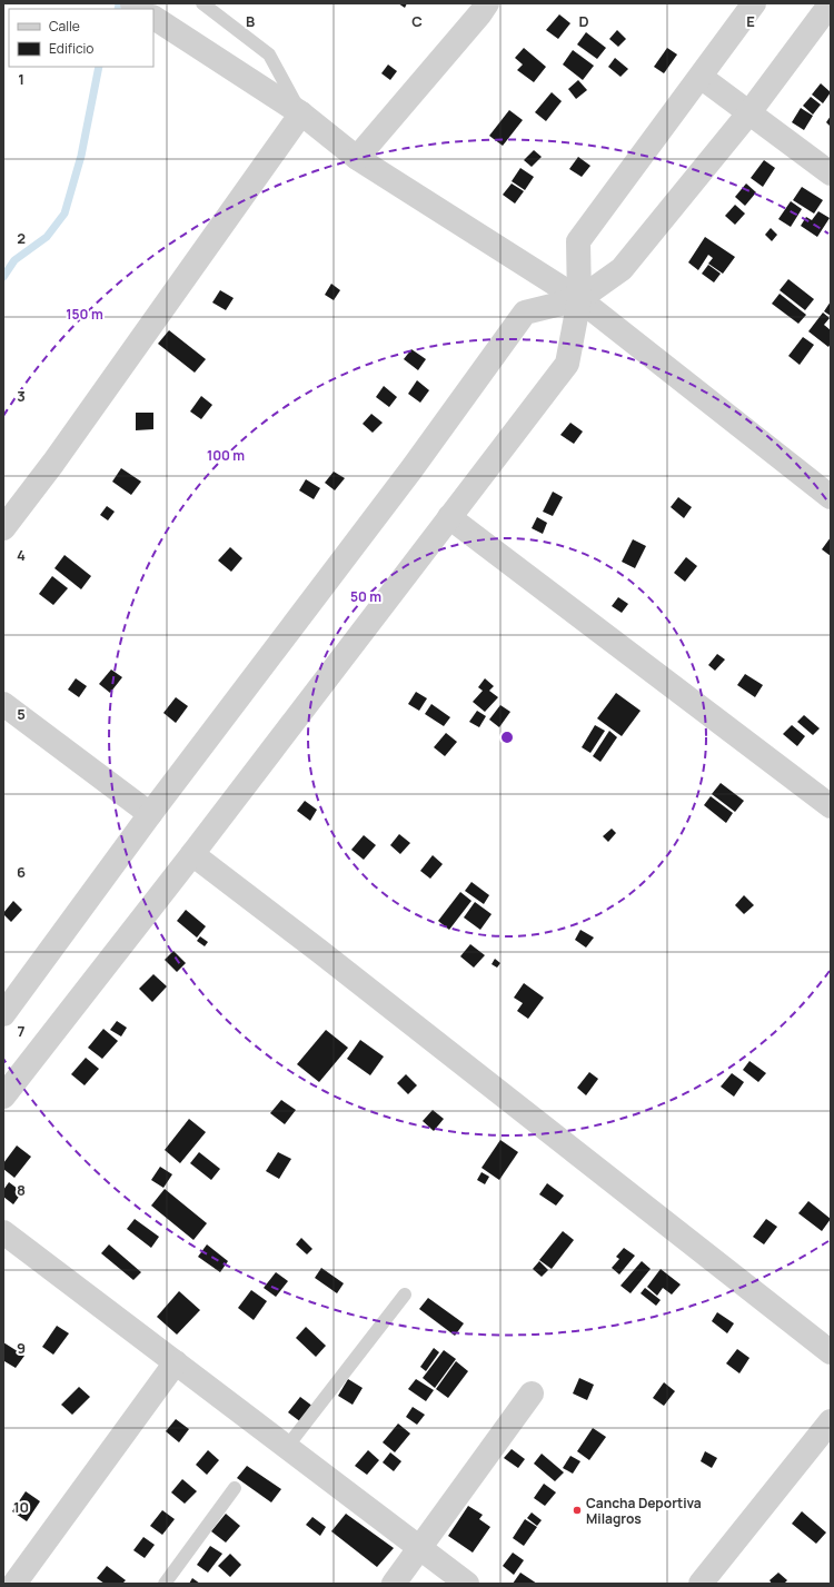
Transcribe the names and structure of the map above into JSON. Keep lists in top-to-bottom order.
{
  "places": ["Cancha Deportiva Milagros"],
  "legend": ["Calle", "Edificio"],
  "grid": {
    "columns": [
      "B",
      "C",
      "D",
      "E"
    ],
    "rows": [
      "1",
      "2",
      "3",
      "4",
      "5",
      "6",
      "7",
      "8",
      "9",
      "10"
    ]
  },
  "rings": ["150 m", "100 m", "50 m"]
}
